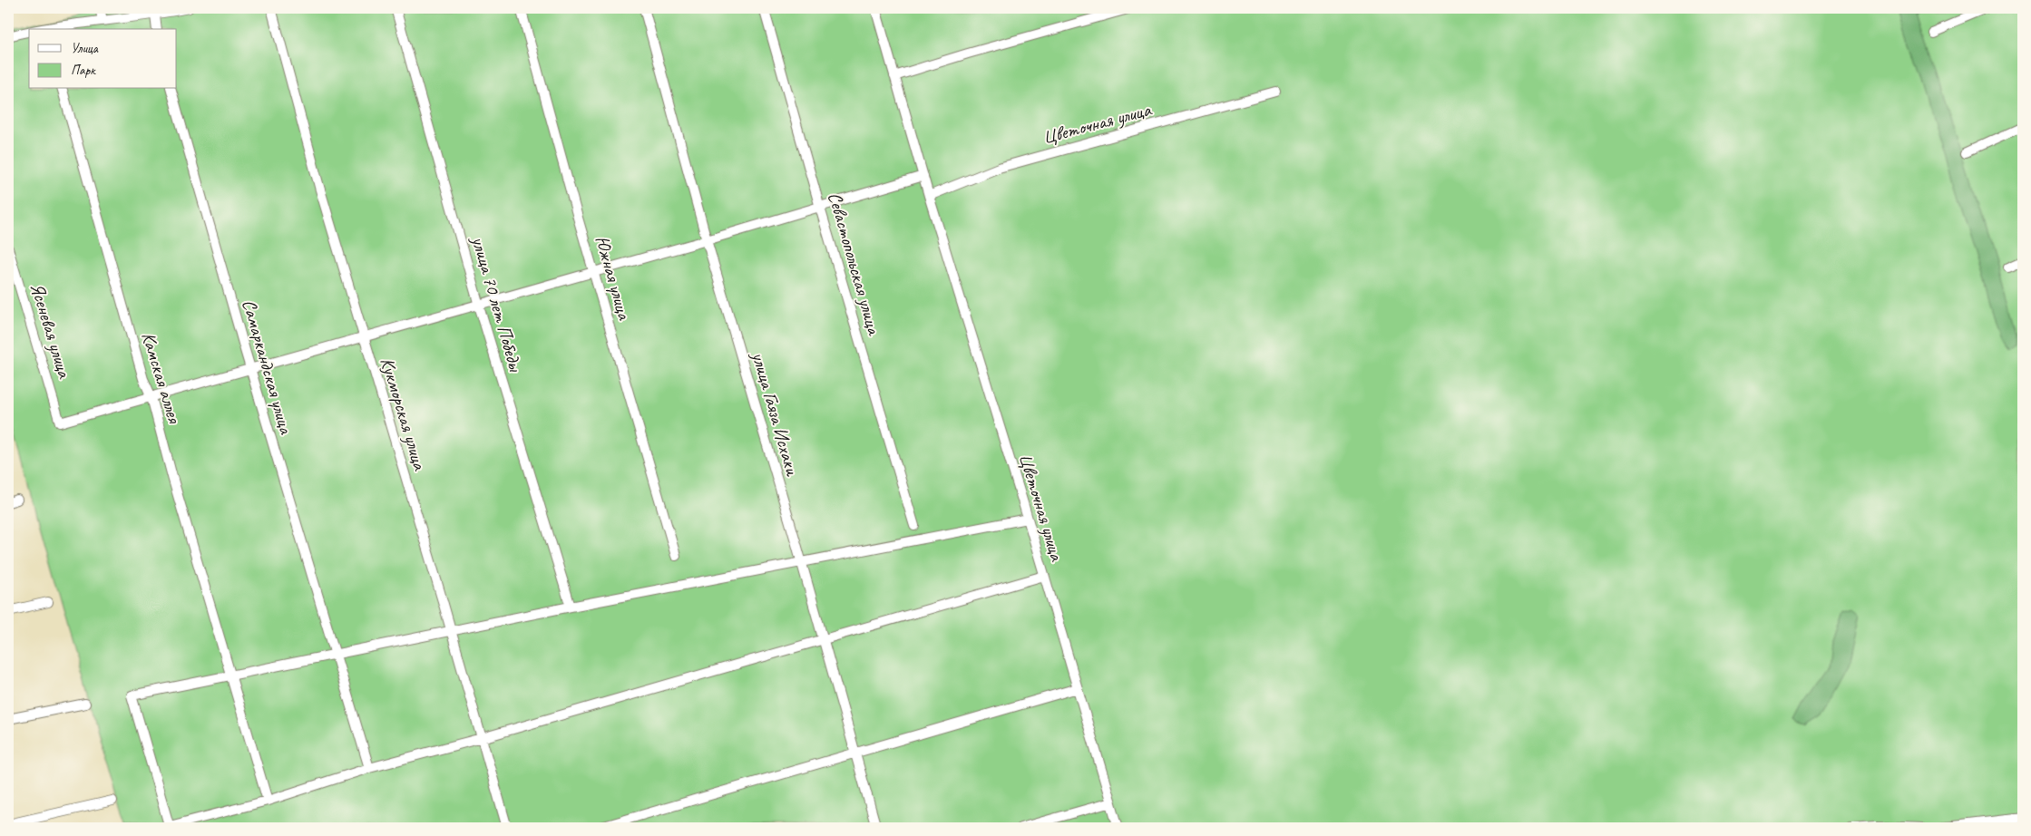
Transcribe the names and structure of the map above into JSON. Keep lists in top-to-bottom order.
{
  "streets": {
    "street": [
      "Цветочная улица",
      "Севастопольская улица",
      "Южная улица",
      "улица 70 лет Победы",
      "Ясеневая улица",
      "Самаркандская улица",
      "Камская аллея",
      "Кукморская улица",
      "улица Гаяза Исхаки"
    ]
  },
  "crossings": [
    ["Ясеневая улица", "Камская аллея"]
  ],
  "legend": ["Улица", "Парк"]
}
